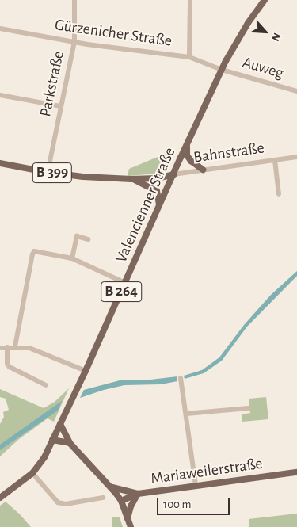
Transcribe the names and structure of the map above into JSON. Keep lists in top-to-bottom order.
{
  "streets": {
    "main road": [
      "Bahnstraße",
      "B 399",
      "Valencienner Straße",
      "B 264",
      "Mariaweilerstraße"
    ],
    "street": ["Gürzenicher Straße", "Auweg", "Parkstraße"]
  },
  "crossings": [
    ["Gürzenicher Straße", "Auweg"],
    ["Gürzenicher Straße", "Parkstraße"],
    ["Gürzenicher Straße", "Valencienner Straße"],
    ["Auweg", "Valencienner Straße"],
    ["Parkstraße", "Bahnstraße"],
    ["Bahnstraße", "Valencienner Straße"]
  ],
  "scale_bar": "100 m",
  "north": "bottom right"
}
